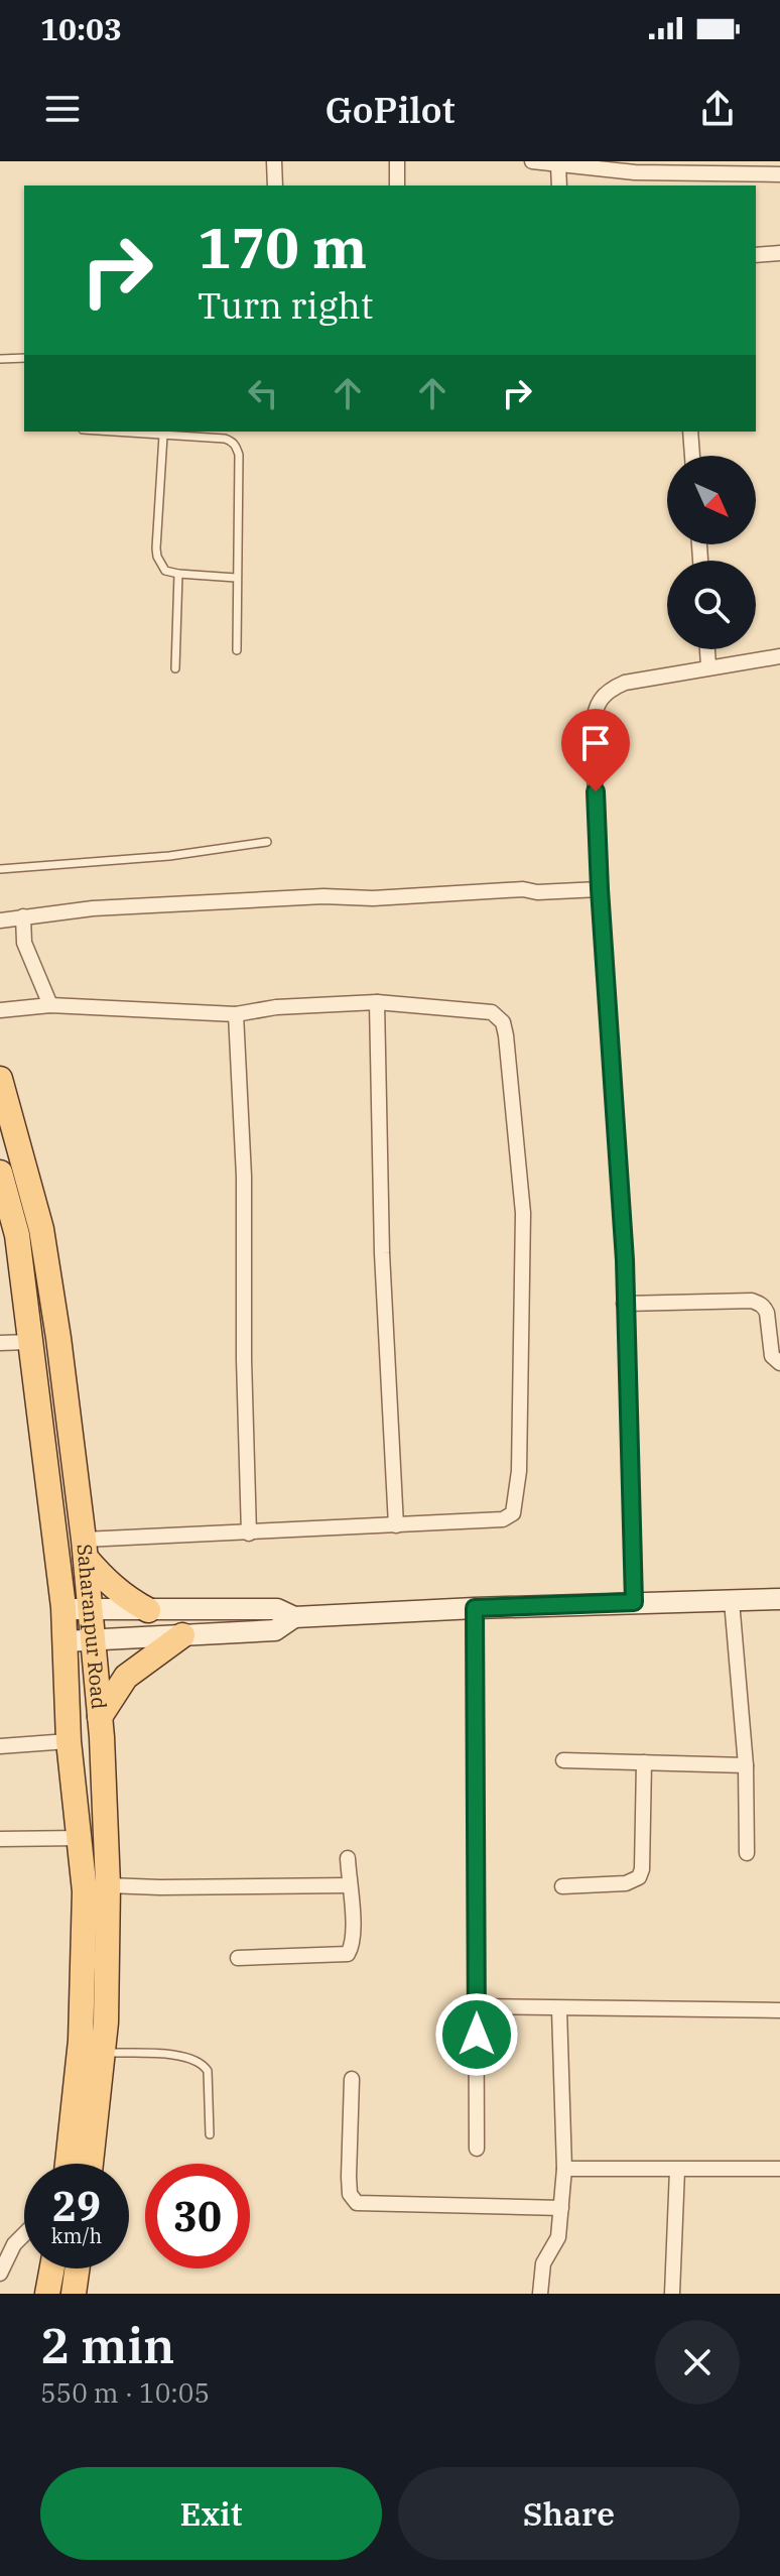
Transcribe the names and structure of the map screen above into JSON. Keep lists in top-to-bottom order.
{
  "streets": {
    "main road": ["Saharanpur Road"]
  },
  "north": "bottom right",
  "page": {
    "status": "10:03",
    "header": "GoPilot",
    "turn": ["170 m", "Turn right"],
    "speed": "29 km/h",
    "limit": "30",
    "heading": ["2 min", "550 m · 10:05"],
    "buttons": ["Exit", "Share"]
  }
}
